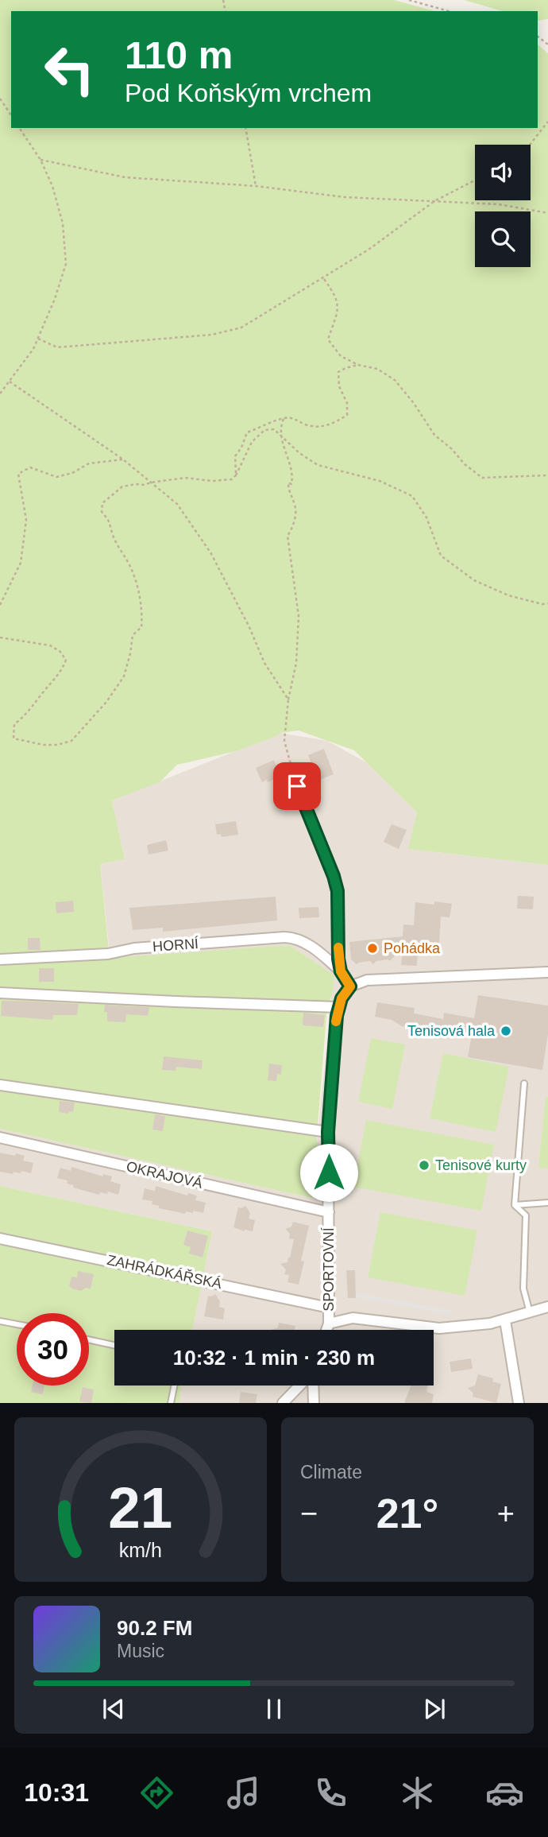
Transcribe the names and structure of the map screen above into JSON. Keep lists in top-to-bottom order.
{
  "streets": {
    "street": [
      "HORNÍ",
      "OKRAJOVÁ",
      "SPORTOVNÍ",
      "ZAHRÁDKÁŘSKÁ"
    ]
  },
  "crossings": [
    ["OKRAJOVÁ", "SPORTOVNÍ"],
    ["SPORTOVNÍ", "ZAHRÁDKÁŘSKÁ"]
  ],
  "places": ["Pohádka", "Tenisová hala", "Tenisové kurty"],
  "page": {
    "turn": ["110 m", "Pod Koňským vrchem"],
    "limit": "30",
    "trip": "10:32 · 1 min · 230 m",
    "tile": "Climate",
    "heat": ["−", "21°", "+"],
    "song": ["90.2 FM", "Music"],
    "tabs": "10:31",
    "gauge": ["21", "km/h"]
  }
}
